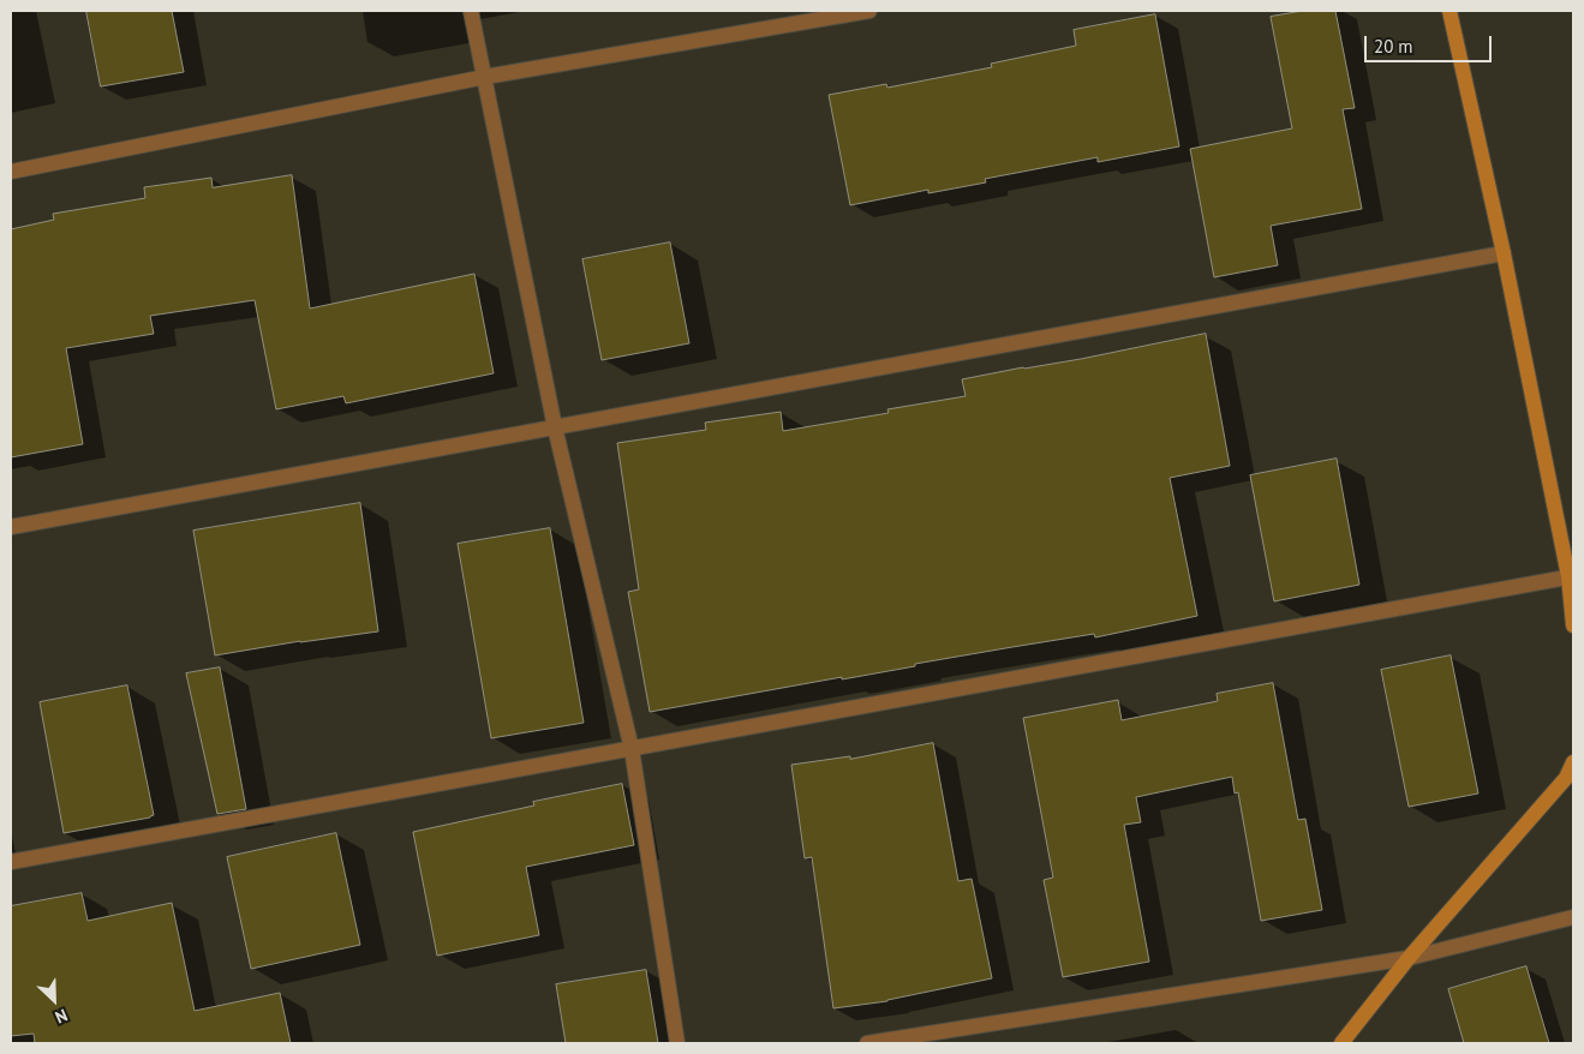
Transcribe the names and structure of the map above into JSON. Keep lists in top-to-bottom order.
{
  "scale_bar": "20 m",
  "north": "bottom right"
}
